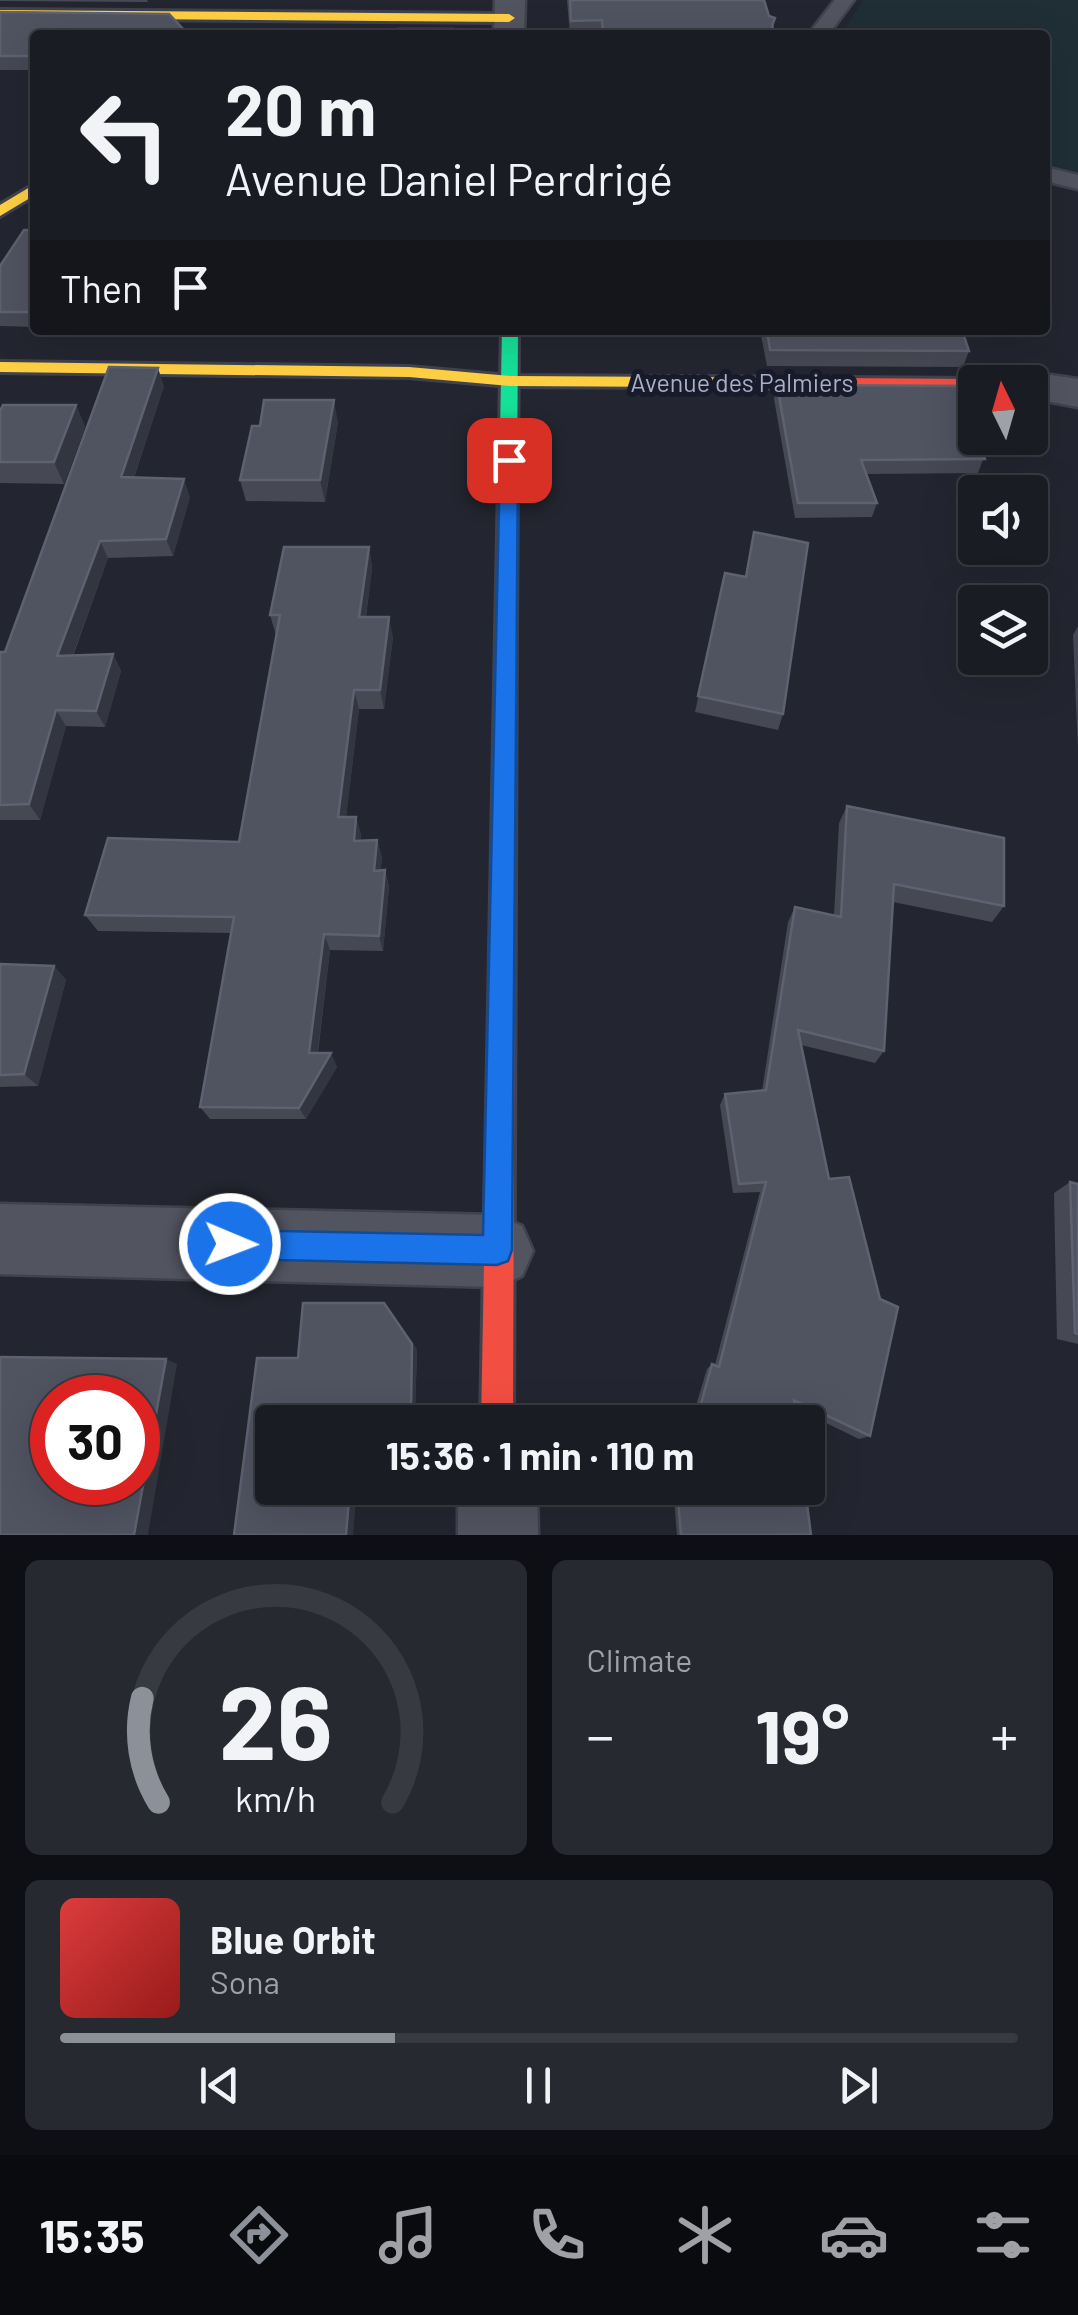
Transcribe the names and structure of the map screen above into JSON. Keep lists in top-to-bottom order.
{
  "streets": {
    "street": ["Avenue des Palmiers"]
  },
  "north": "top",
  "page": {
    "turn": ["20 m", "Avenue Daniel Perdrigé"],
    "then": "Then",
    "limit": "30",
    "trip": "15:36 · 1 min · 110 m",
    "tile": "Climate",
    "heat": ["−", "19°", "+"],
    "song": ["Blue Orbit", "Sona"],
    "tabs": "15:35",
    "gauge": ["26", "km/h"]
  }
}
